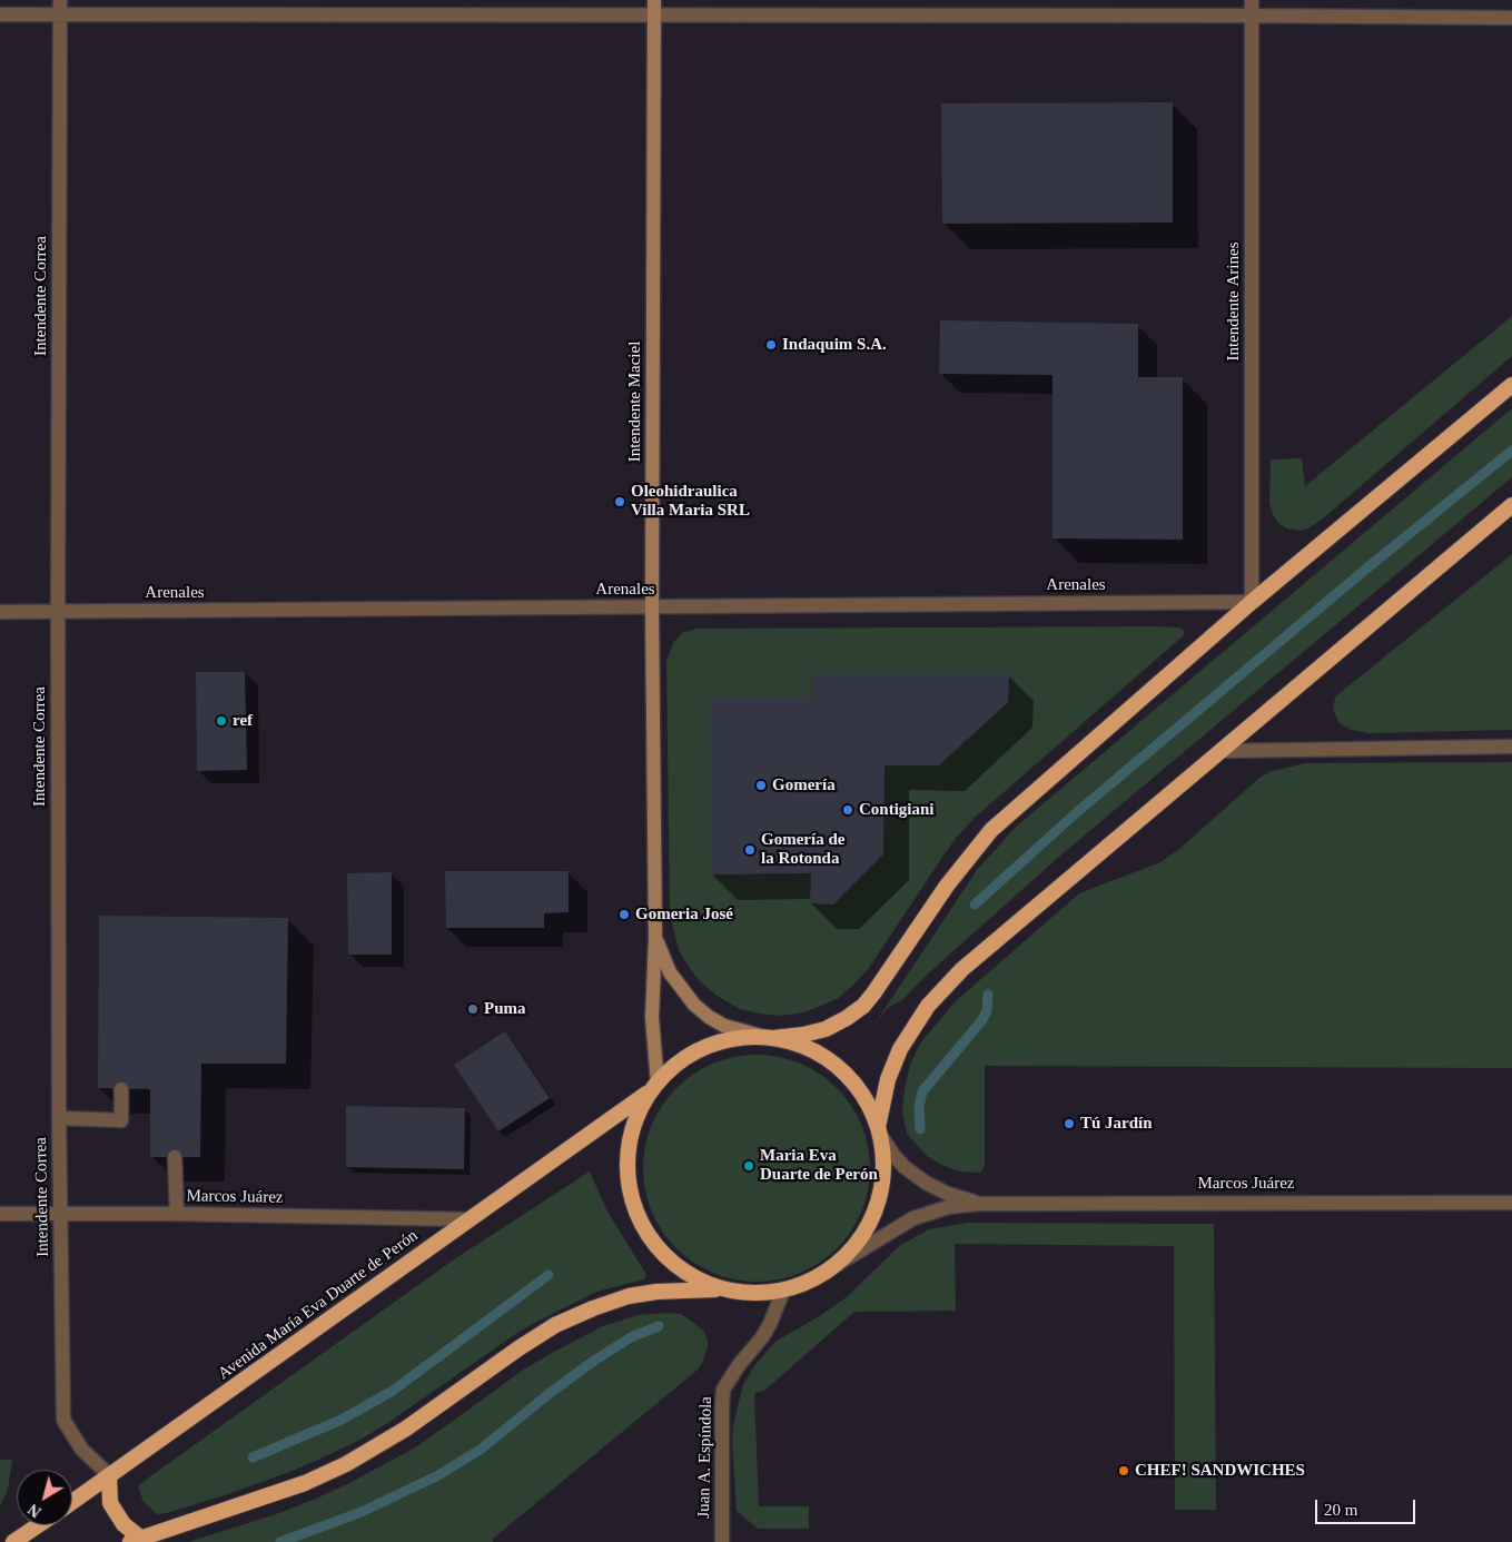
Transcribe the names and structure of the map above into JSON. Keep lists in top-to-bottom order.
{
  "streets": {
    "highway": ["Avenida María Eva Duarte de Perón"],
    "main road": ["Intendente Maciel"],
    "street": [
      "Intendente Correa",
      "Intendente Arines",
      "Arenales",
      "Marcos Juárez",
      "Juan A. Espíndola"
    ]
  },
  "crossings": [
    ["Intendente Correa", "Arenales"],
    ["Intendente Correa", "Marcos Juárez"],
    ["Intendente Correa", "Avenida María Eva Duarte de Perón"],
    ["Intendente Arines", "Arenales"],
    ["Intendente Maciel", "Arenales"],
    ["Intendente Maciel", "Avenida María Eva Duarte de Perón"],
    ["Marcos Juárez", "Avenida María Eva Duarte de Perón"]
  ],
  "places": [
    "Indaquim S.A.",
    "Oleohidraulica Villa Maria SRL",
    "ref",
    "Gomería",
    "Contigiani",
    "Gomería de la Rotonda",
    "Gomeria José",
    "Puma",
    "Tú Jardín",
    "Maria Eva Duarte de Perón",
    "CHEF! SANDWICHES"
  ],
  "scale_bar": "20 m",
  "north": "bottom left"
}
